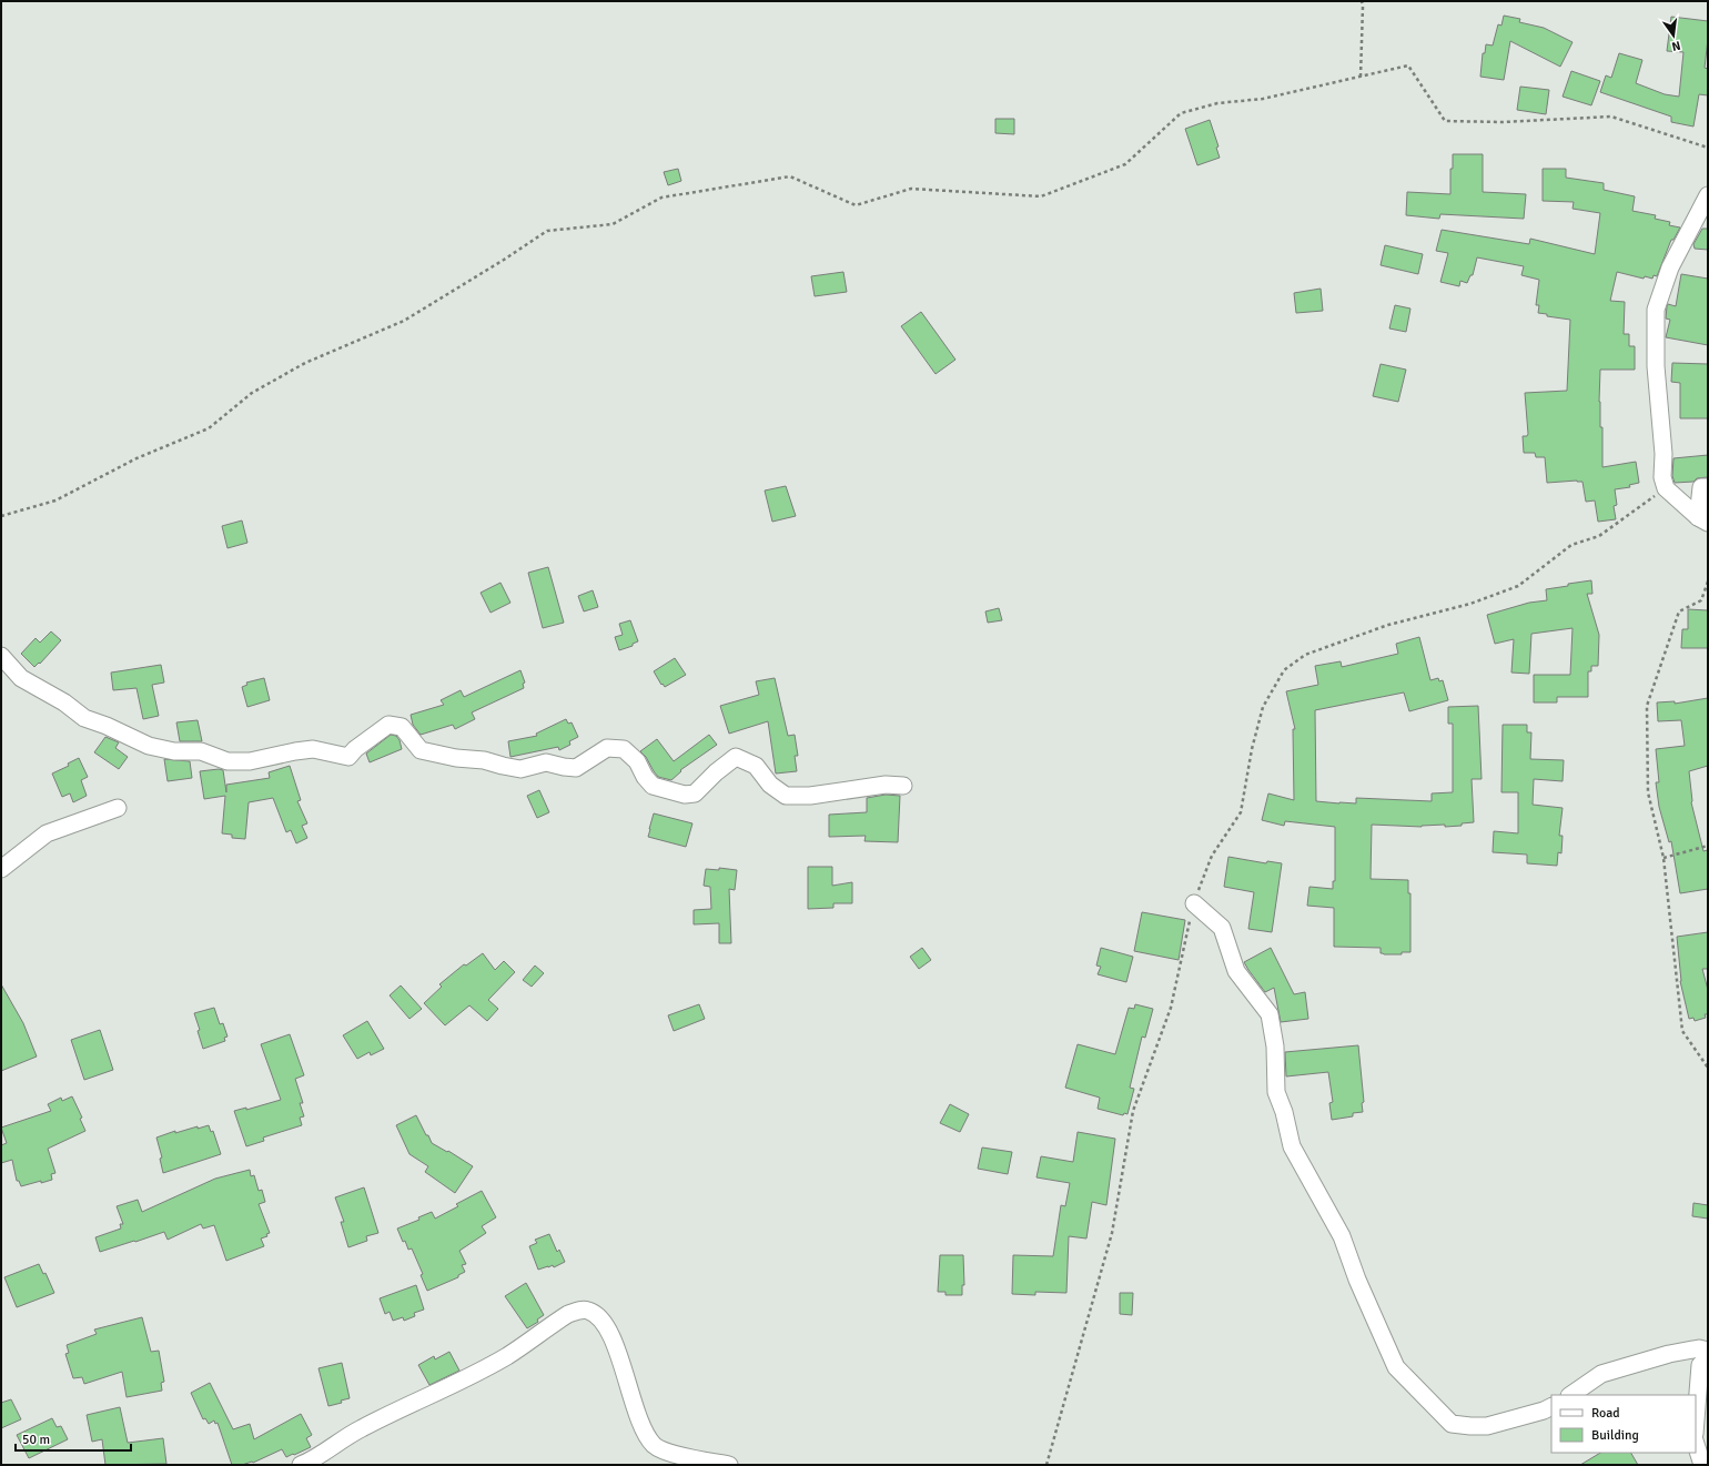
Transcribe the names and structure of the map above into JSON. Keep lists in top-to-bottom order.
{
  "legend": ["Road", "Building"],
  "scale_bar": "50 m",
  "north": "bottom"
}
